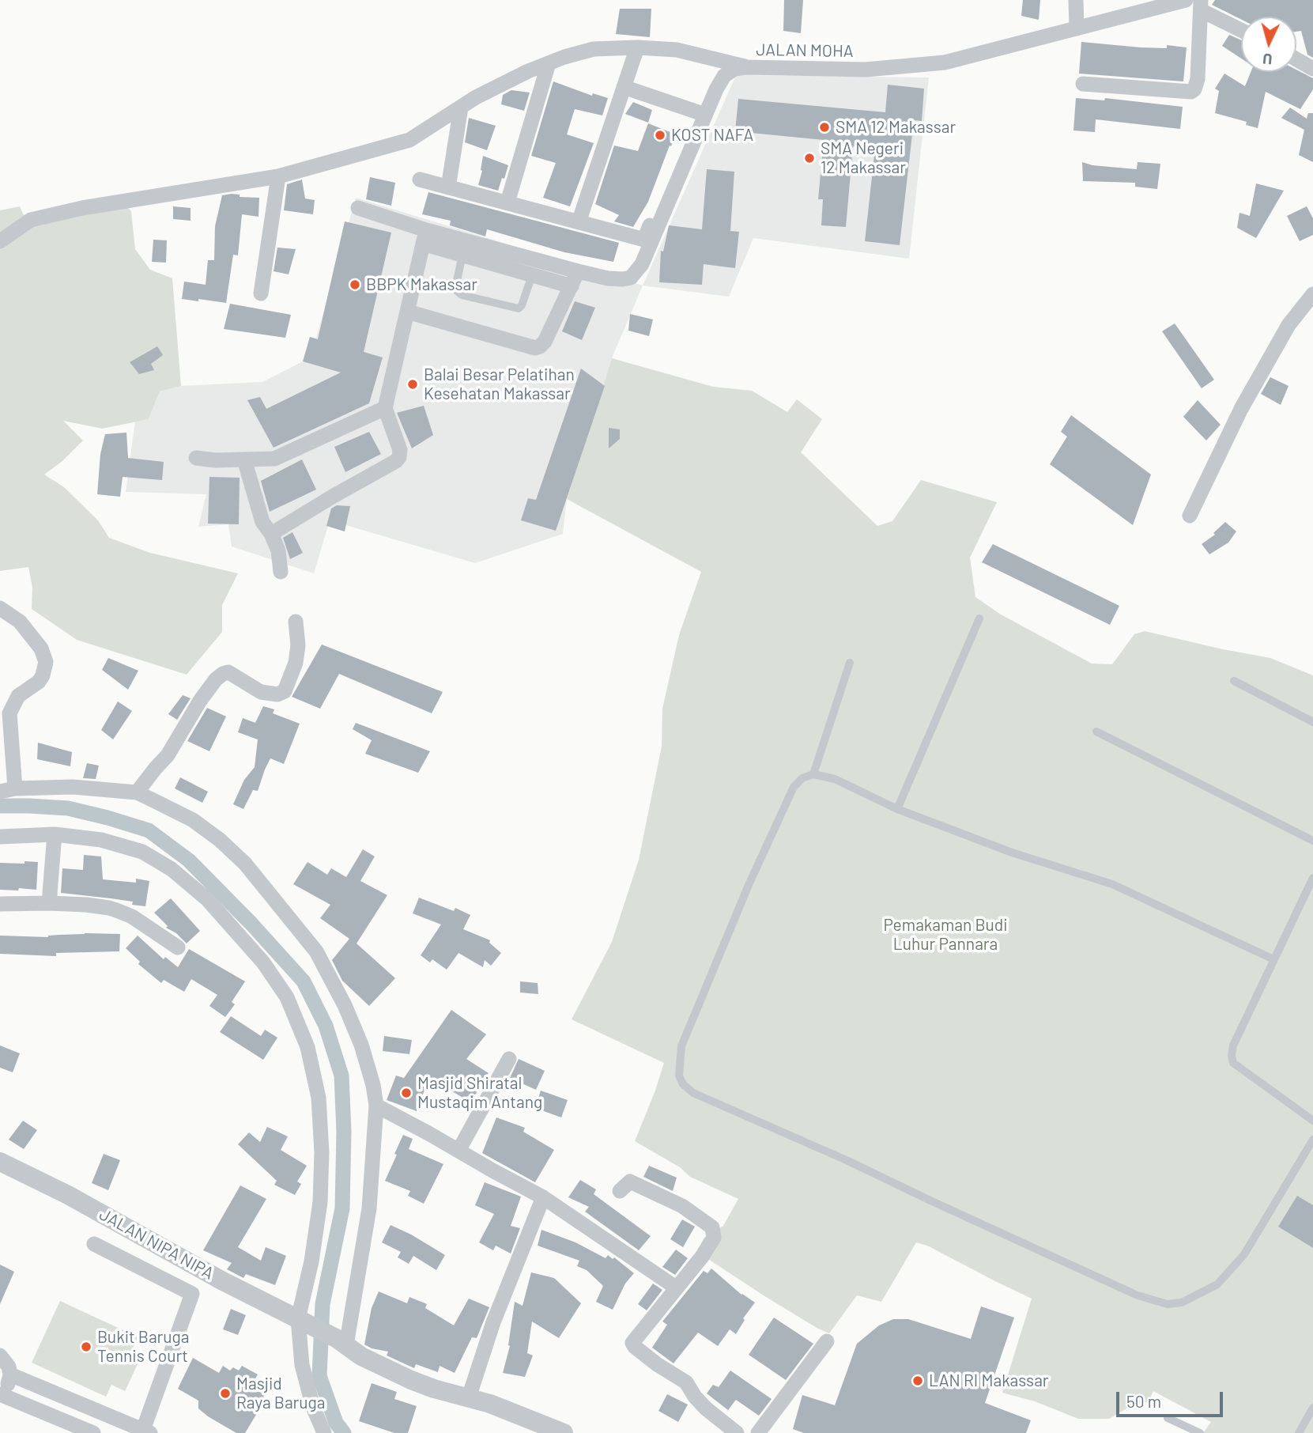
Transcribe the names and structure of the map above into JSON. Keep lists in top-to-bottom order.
{
  "streets": {
    "street": ["JALAN MOHA", "JALAN NIPA NIPA"]
  },
  "parks": ["Pemakaman Budi Luhur Pannara"],
  "places": [
    "SMA 12 Makassar",
    "KOST NAFA",
    "SMA Negeri 12 Makassar",
    "BBPK Makassar",
    "Balai Besar Pelatihan Kesehatan Makassar",
    "Masjid Shiratal Mustaqim Antang",
    "Bukit Baruga Tennis Court",
    "LAN RI Makassar",
    "Masjid Raya Baruga"
  ],
  "scale_bar": "50 m",
  "north": "bottom"
}
